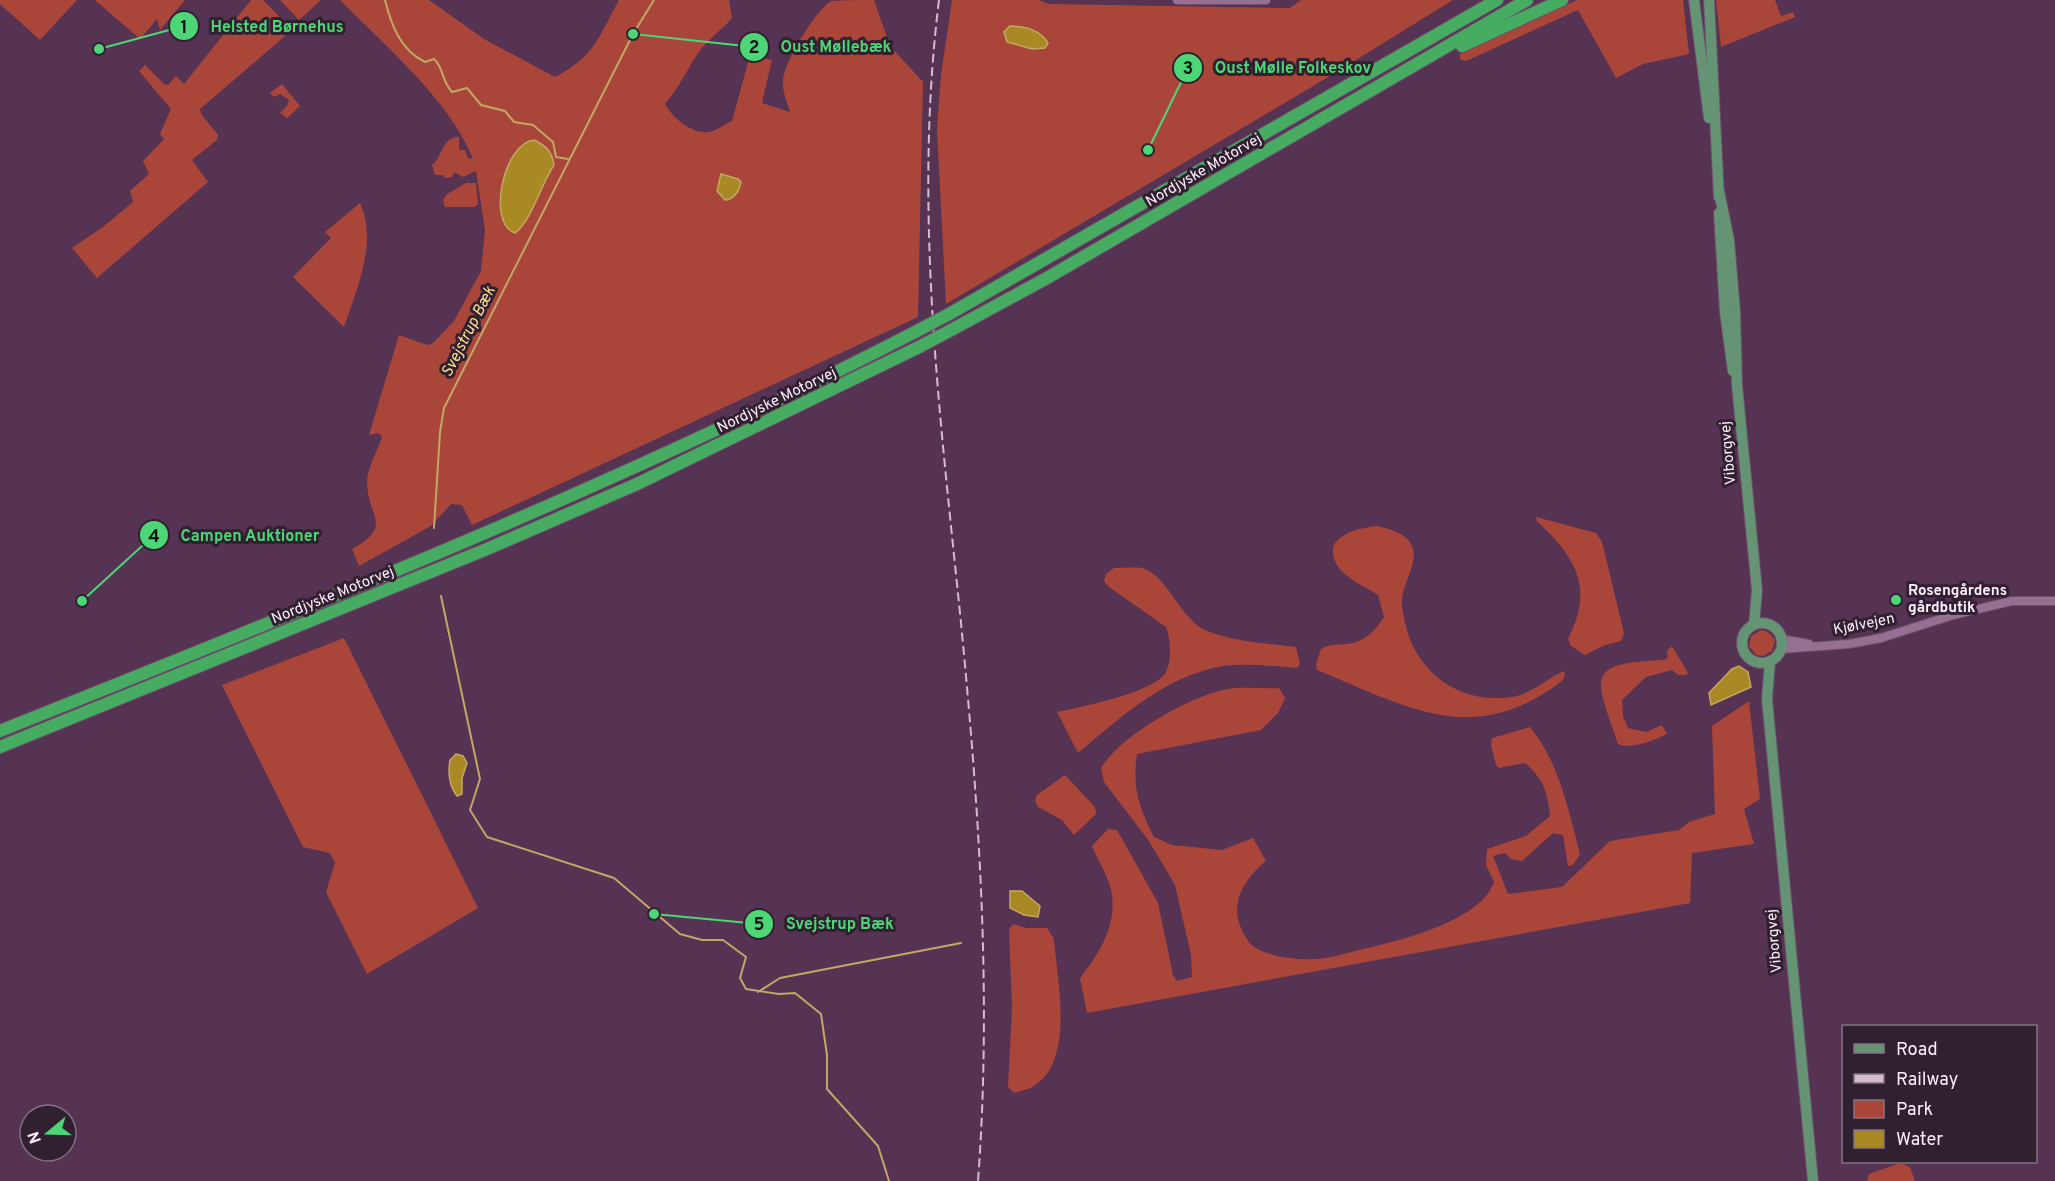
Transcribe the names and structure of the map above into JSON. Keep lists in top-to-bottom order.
{
  "streets": {
    "highway": ["Nordjyske Motorvej"],
    "main road": ["Viborgvej"],
    "street": ["Kjølvejen"]
  },
  "crossings": [
    ["Viborgvej", "Kjølvejen"]
  ],
  "water": ["Svejstrup Bæk"],
  "places": [
    "Oust Møllebæk",
    "Helsted Børnehus",
    "Oust Mølle Folkeskov",
    "Rosengårdens gårdbutik",
    "Campen Auktioner",
    "Svejstrup Bæk"
  ],
  "legend": [
    "Road",
    "Railway",
    "Park",
    "Water"
  ],
  "north": "left"
}
